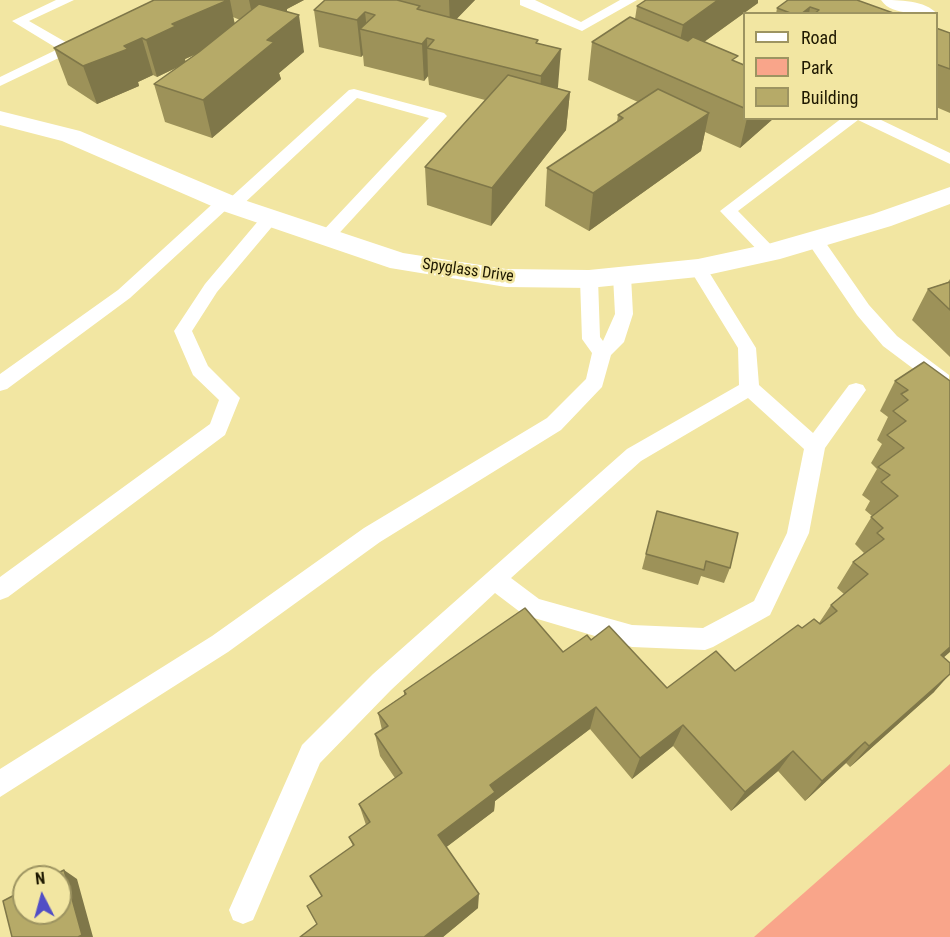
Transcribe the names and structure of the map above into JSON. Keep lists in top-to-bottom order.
{
  "streets": {
    "street": ["Spyglass Drive"]
  },
  "legend": ["Road", "Park", "Building"],
  "north": "top"
}
